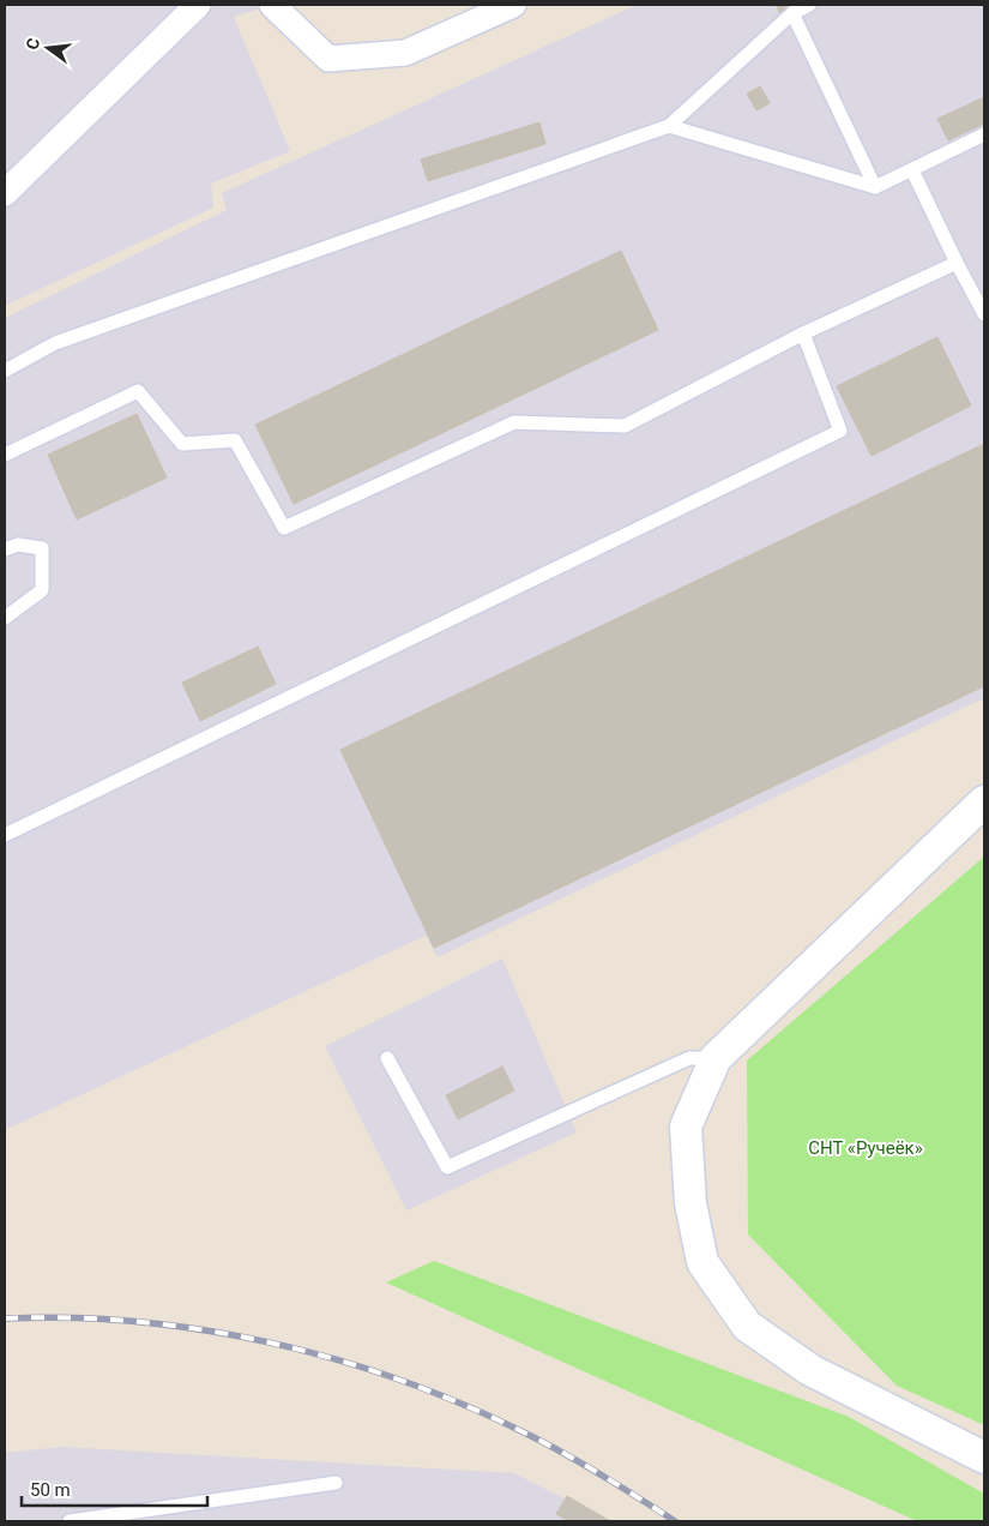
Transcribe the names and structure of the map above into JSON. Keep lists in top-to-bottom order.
{
  "parks": ["СНТ «Ручеёк»"],
  "scale_bar": "50 m",
  "north": "left"
}
